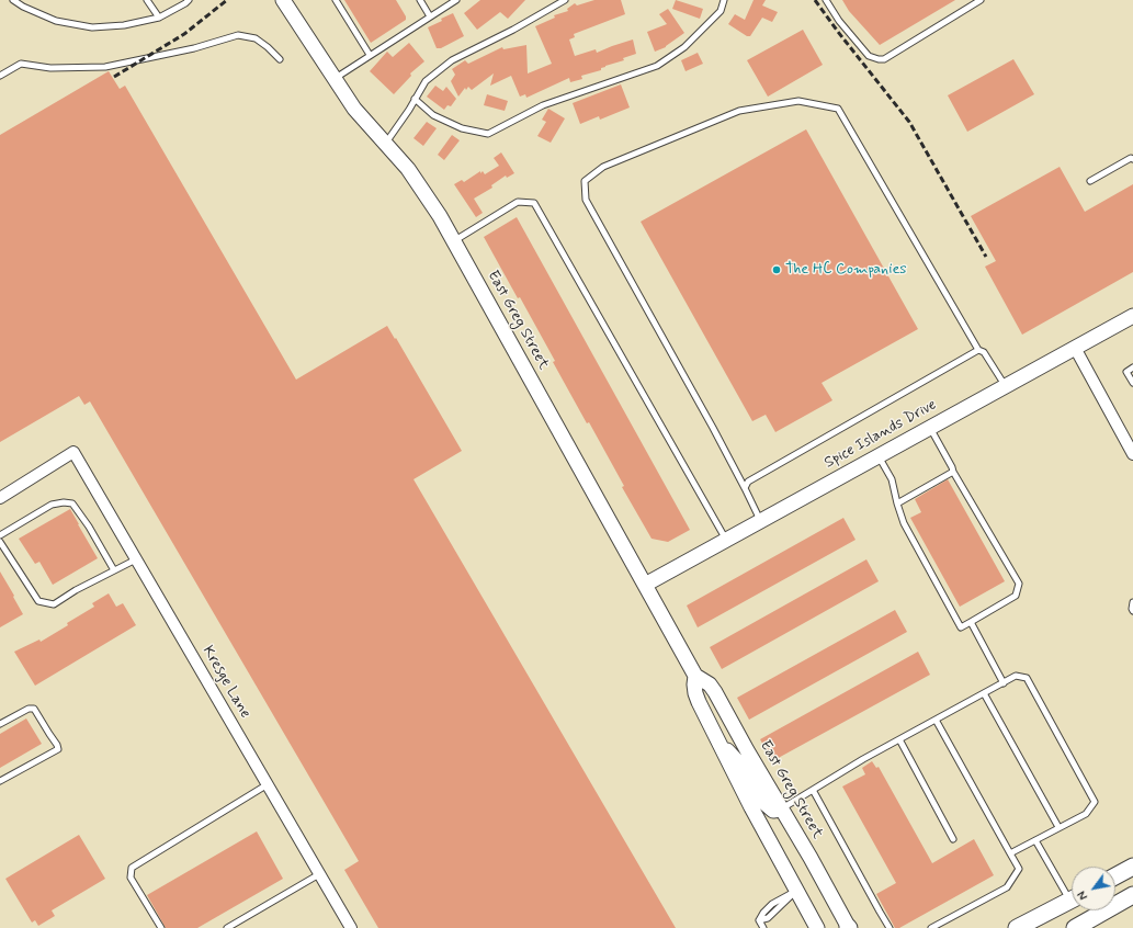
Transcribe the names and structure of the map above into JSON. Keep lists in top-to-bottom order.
{
  "streets": {
    "main road": ["East Greg Street", "Spice Islands Drive"],
    "street": ["Kresge Lane"]
  },
  "crossings": [
    ["East Greg Street", "Spice Islands Drive"]
  ],
  "places": ["The HC Companies"],
  "north": "bottom left"
}
